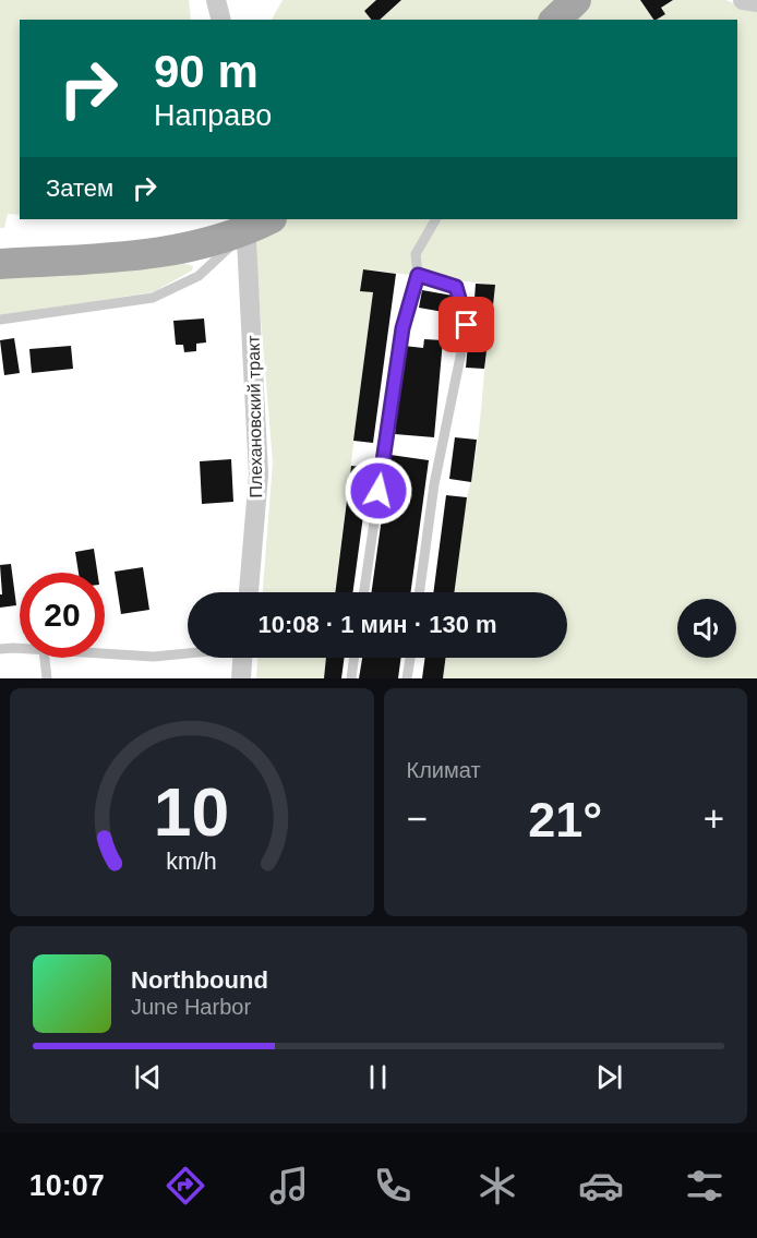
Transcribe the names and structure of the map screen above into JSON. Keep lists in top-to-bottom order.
{
  "streets": {
    "street": ["Плехановский тракт"]
  },
  "page": {
    "turn": ["90 m", "Направо"],
    "then": "Затем",
    "limit": "20",
    "trip": "10:08 · 1 мин · 130 m",
    "tile": "Климат",
    "heat": ["−", "21°", "+"],
    "song": ["Northbound", "June Harbor"],
    "tabs": "10:07",
    "gauge": ["10", "km/h"]
  }
}
